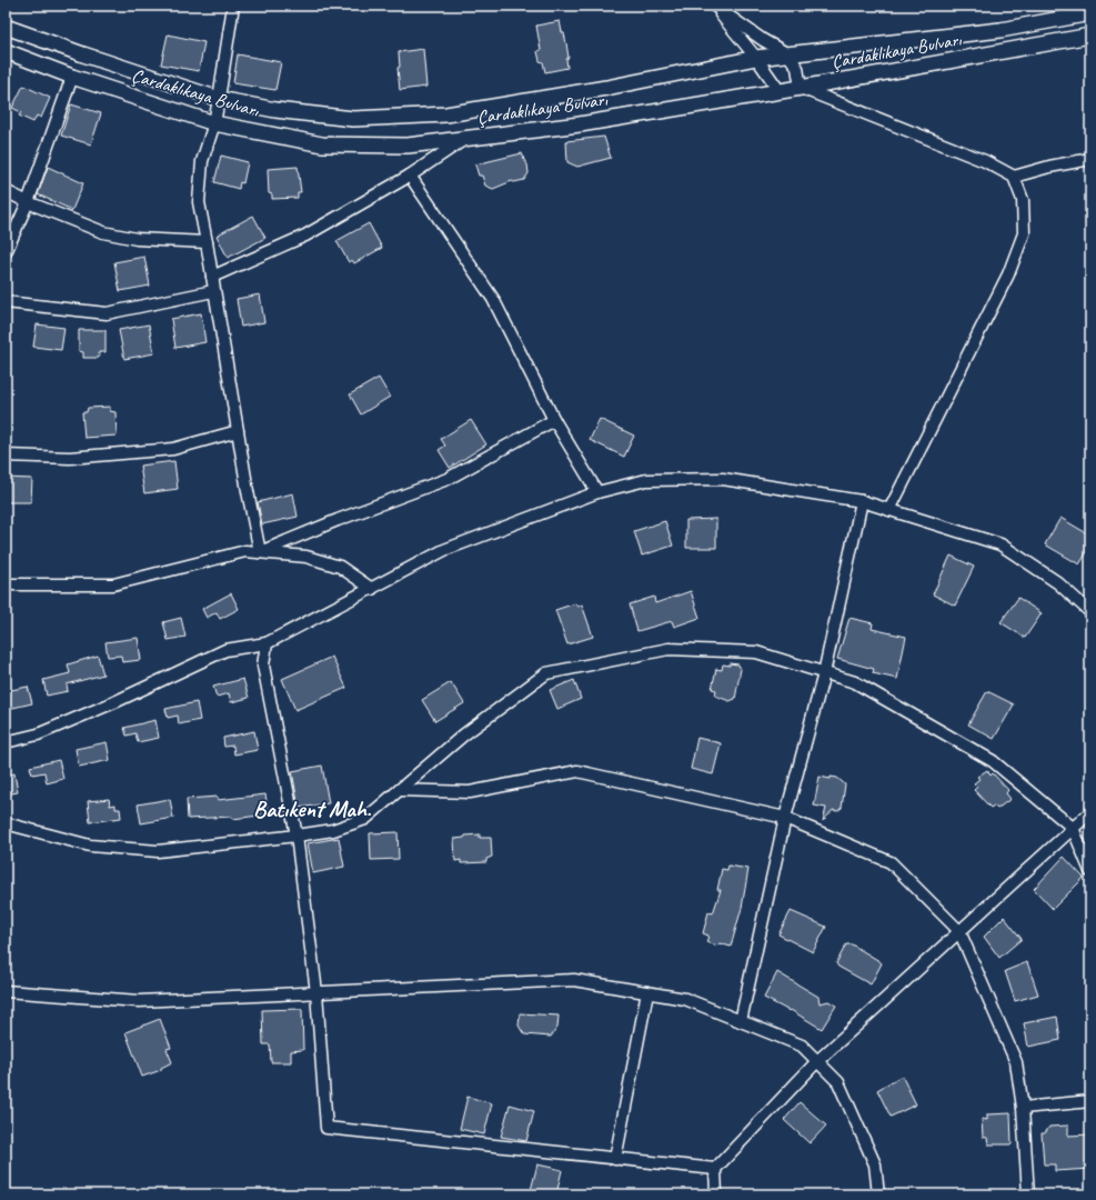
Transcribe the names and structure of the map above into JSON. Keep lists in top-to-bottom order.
{
  "streets": {
    "main road": ["Çardaklıkaya Bulvarı"]
  },
  "districts": ["Batıkent Mah."]
}
